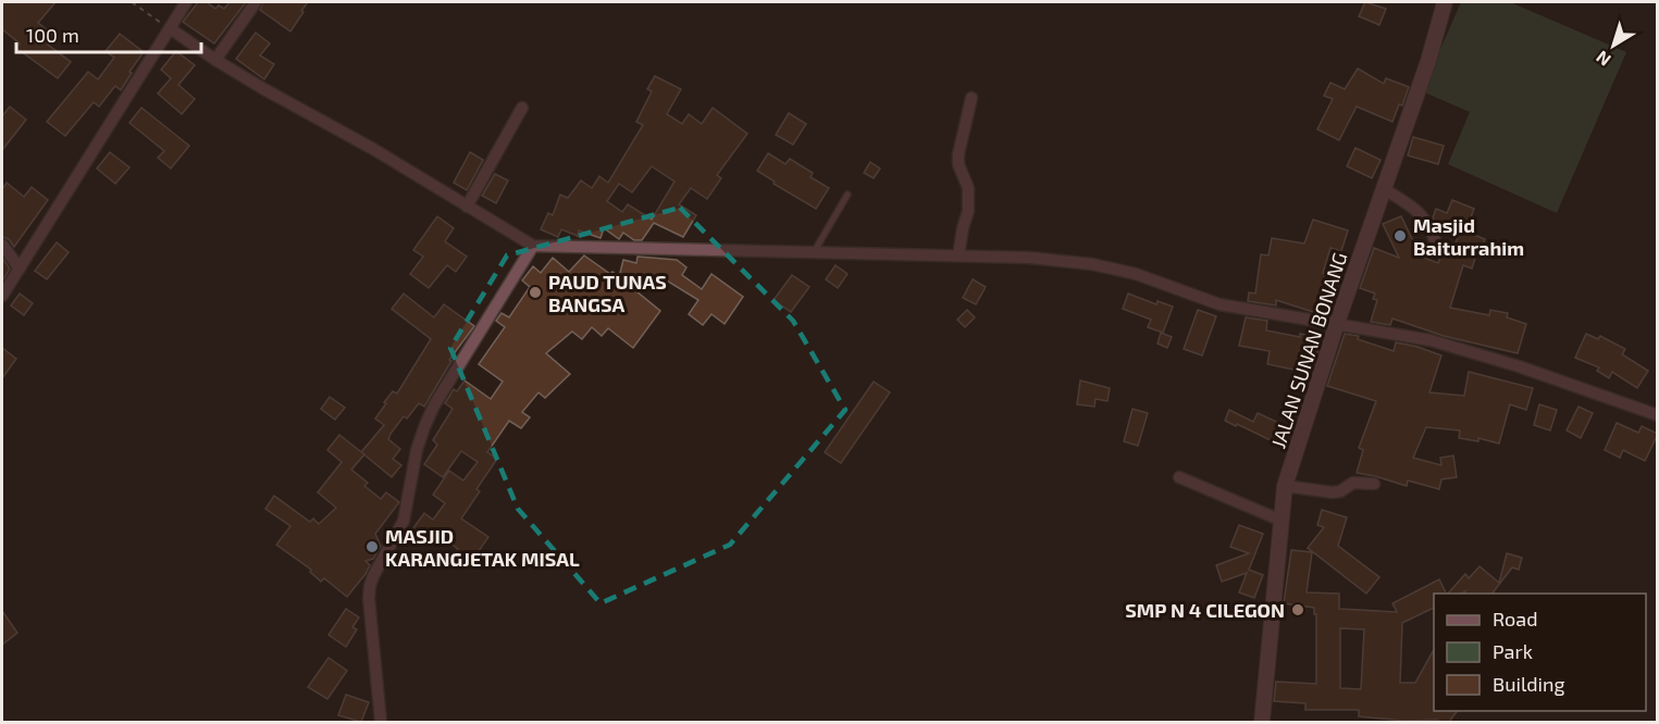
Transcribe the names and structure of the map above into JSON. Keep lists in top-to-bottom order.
{
  "streets": {
    "street": ["JALAN SUNAN BONANG"]
  },
  "places": [
    "Masjid Baiturrahim",
    "PAUD TUNAS BANGSA",
    "MASJID KARANGJETAK MISAL",
    "SMP N 4 CILEGON"
  ],
  "legend": ["Road", "Park", "Building"],
  "scale_bar": "100 m",
  "north": "bottom left"
}
